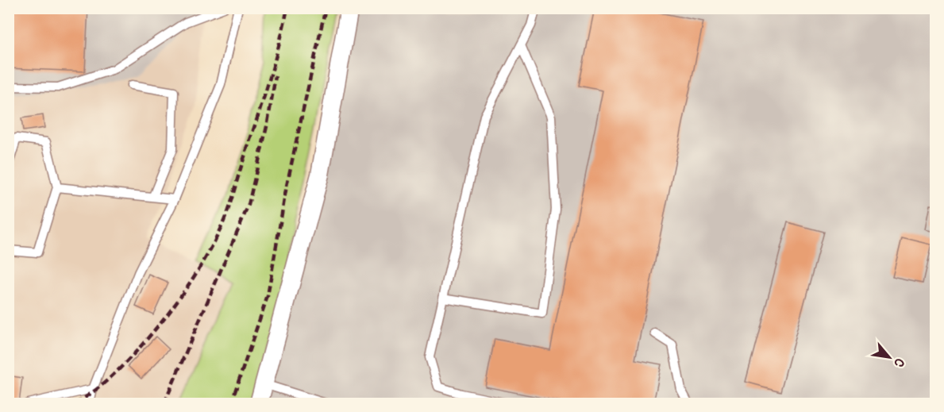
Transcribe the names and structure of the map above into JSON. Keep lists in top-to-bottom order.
{
  "north": "bottom right"
}
